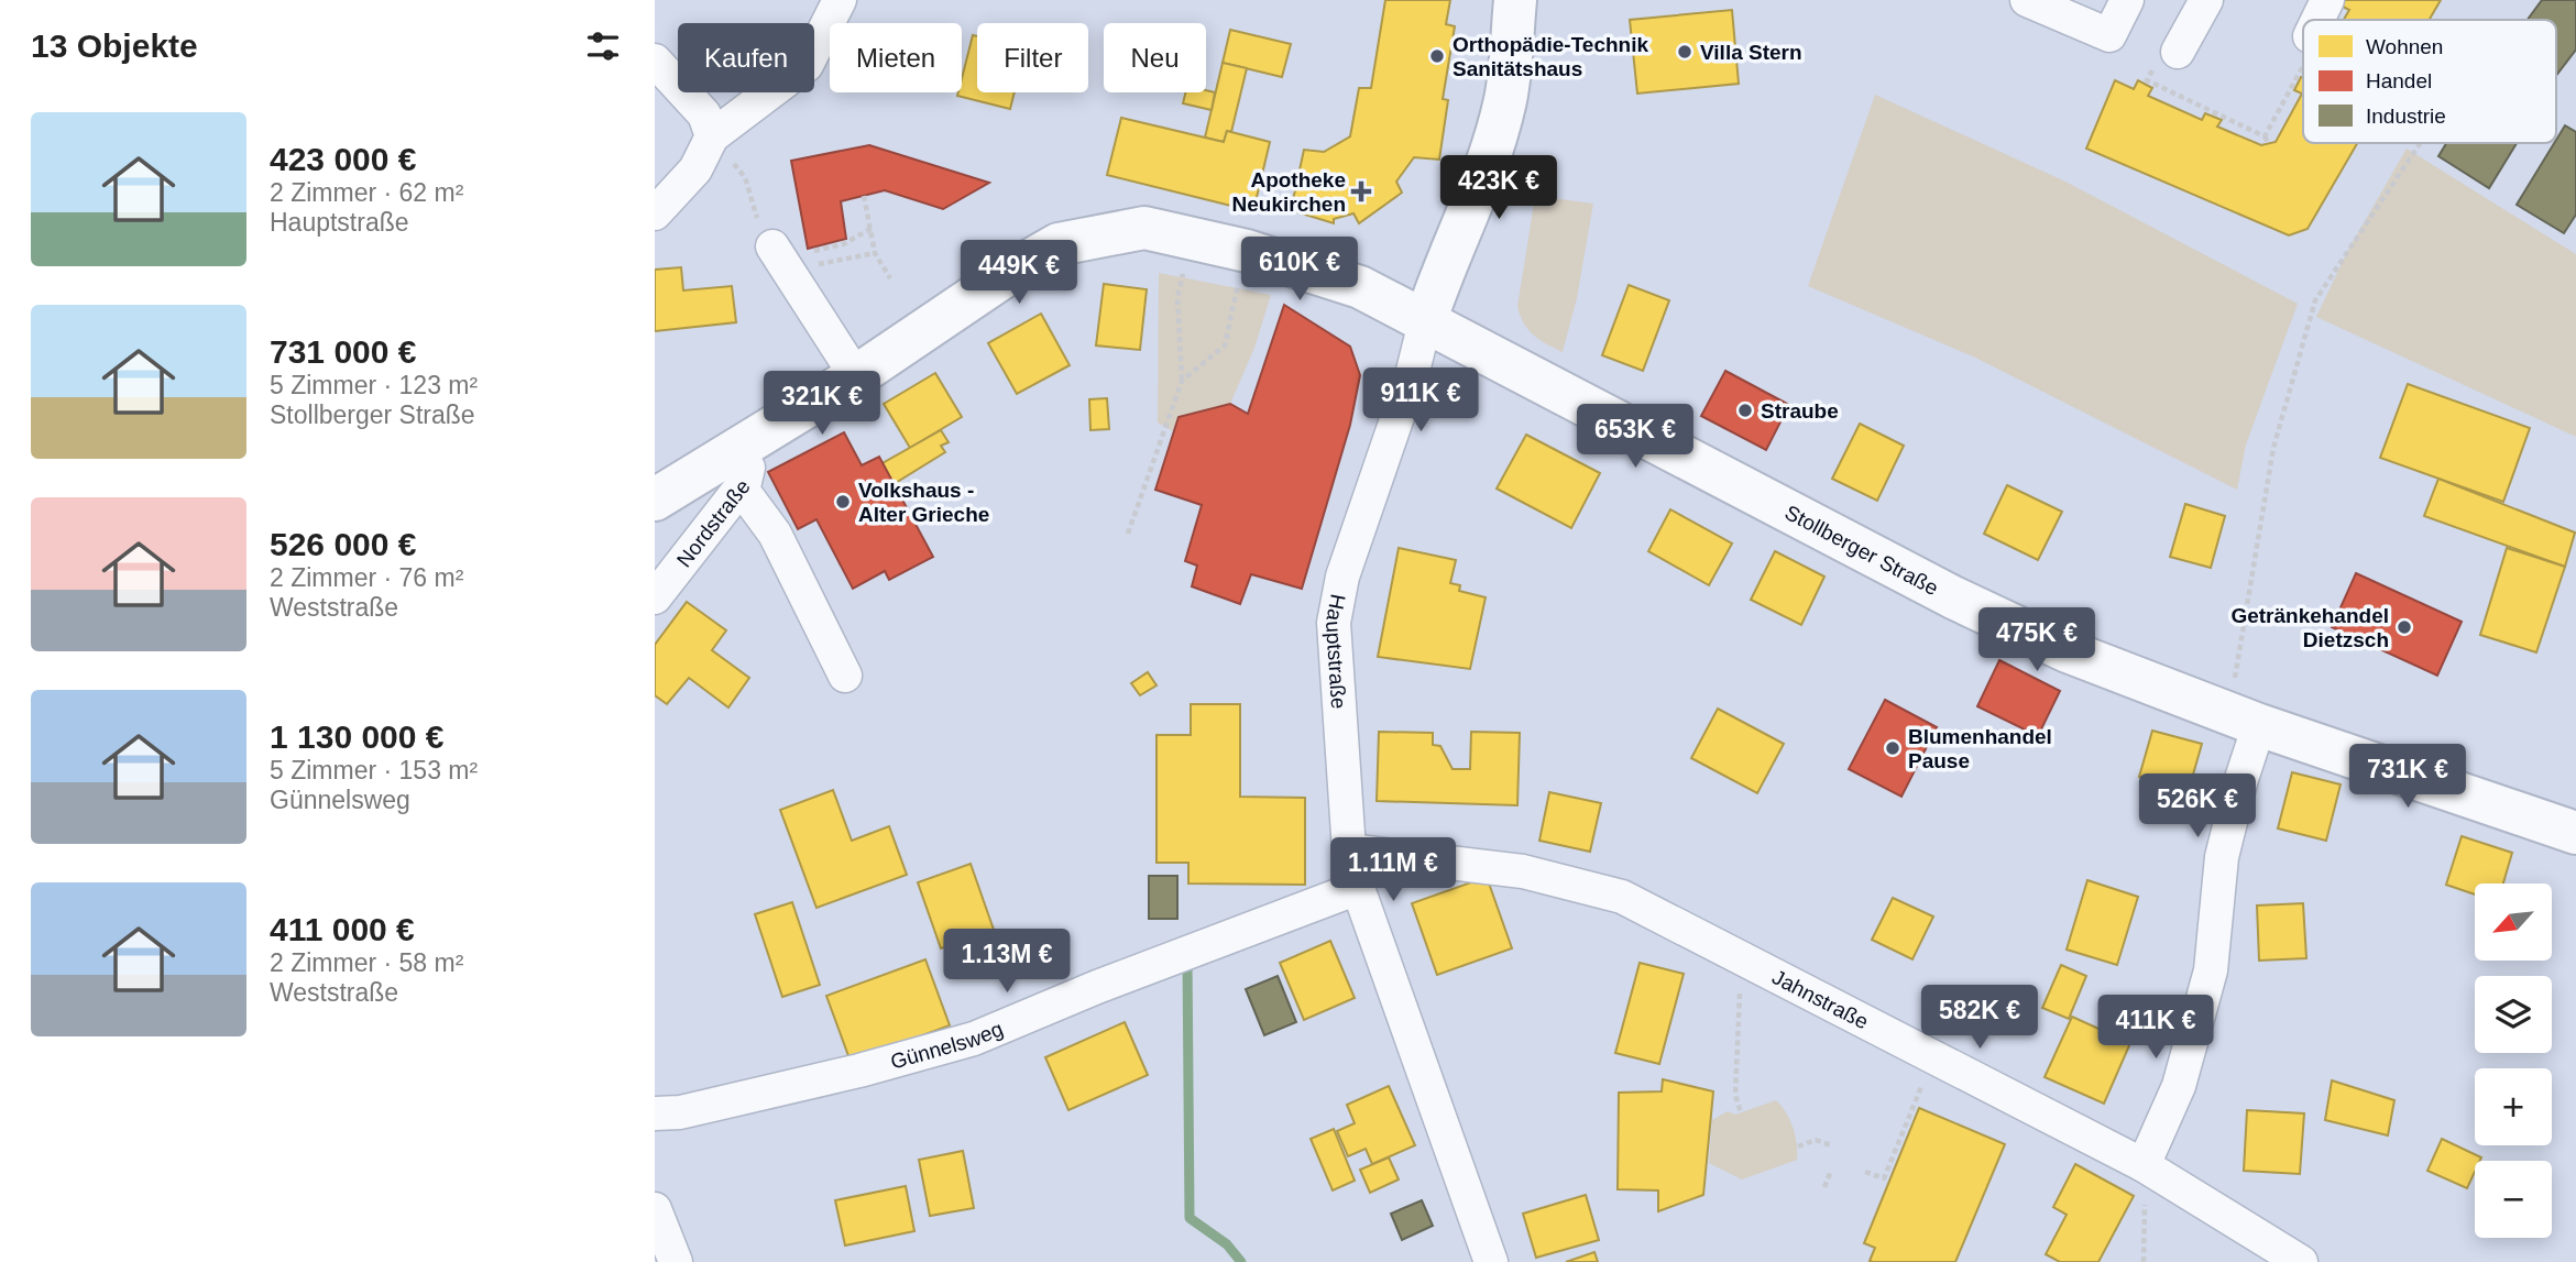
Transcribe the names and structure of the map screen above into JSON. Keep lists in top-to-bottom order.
{
  "streets": {
    "main road": ["Stollberger Straße", "Hauptstraße"],
    "street": ["Nordstraße", "Jahnstraße", "Günnelsweg"]
  },
  "crossings": [
    ["Nordstraße", "Stollberger Straße"],
    ["Stollberger Straße", "Hauptstraße"],
    ["Hauptstraße", "Jahnstraße"],
    ["Hauptstraße", "Günnelsweg"]
  ],
  "places": {
    "other": [
      "Villa Stern",
      "Orthopädie-Technik Sanitätshaus",
      "Straube",
      "Volkshaus - Alter Grieche",
      "Getränkehandel Dietzsch",
      "Blumenhandel Pause"
    ],
    "health": ["Apotheke Neukirchen"]
  },
  "legend": ["Wohnen", "Handel", "Industrie"],
  "north": "bottom left",
  "page": {
    "heading": "13 Objekte",
    "chip": [
      "Kaufen",
      "Mieten",
      "Filter",
      "Neu"
    ],
    "list": [
      {
        "name": "423 000 €",
        "note": "2 Zimmer · 62 m² · Hauptstraße"
      },
      {
        "name": "731 000 €",
        "note": "5 Zimmer · 123 m² · Stollberger Straße"
      },
      {
        "name": "526 000 €",
        "note": "2 Zimmer · 76 m² · Weststraße"
      },
      {
        "name": "1 130 000 €",
        "note": "5 Zimmer · 153 m² · Günnelsweg"
      },
      {
        "name": "411 000 €",
        "note": "2 Zimmer · 58 m² · Weststraße"
      }
    ],
    "price": [
      "423K €",
      "610K €",
      "449K €",
      "911K €",
      "321K €",
      "653K €",
      "475K €",
      "731K €",
      "526K €",
      "1.11M €",
      "1.13M €",
      "582K €",
      "411K €"
    ],
    "map_buttons": ["+", "−"]
  }
}
